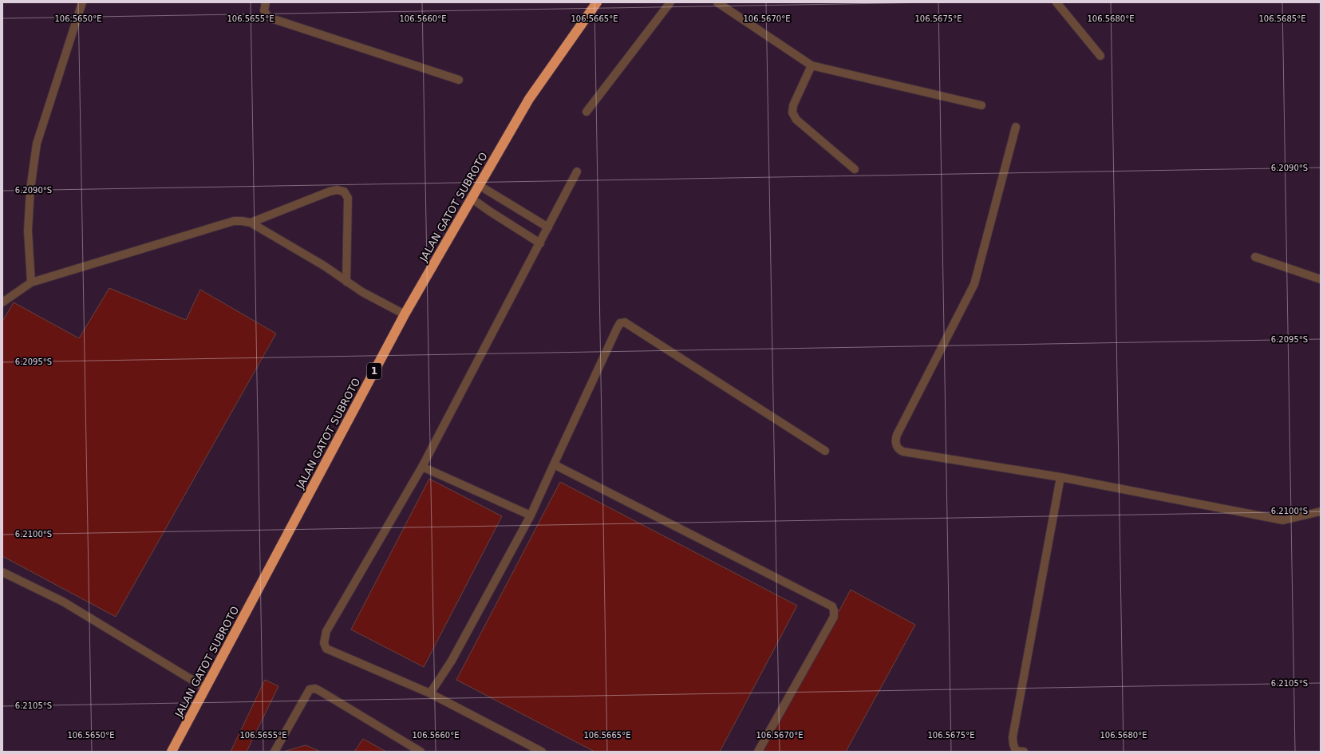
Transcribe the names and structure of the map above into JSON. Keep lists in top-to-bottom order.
{
  "streets": {
    "highway": ["JALAN GATOT SUBROTO", "1"]
  },
  "coordinates": [
    "106.5650°E",
    "106.5655°E",
    "106.5660°E",
    "106.5665°E",
    "106.5670°E",
    "106.5675°E",
    "106.5680°E",
    "106.5685°E",
    "6.2090°S",
    "6.2095°S",
    "6.2100°S",
    "6.2105°S"
  ]
}
